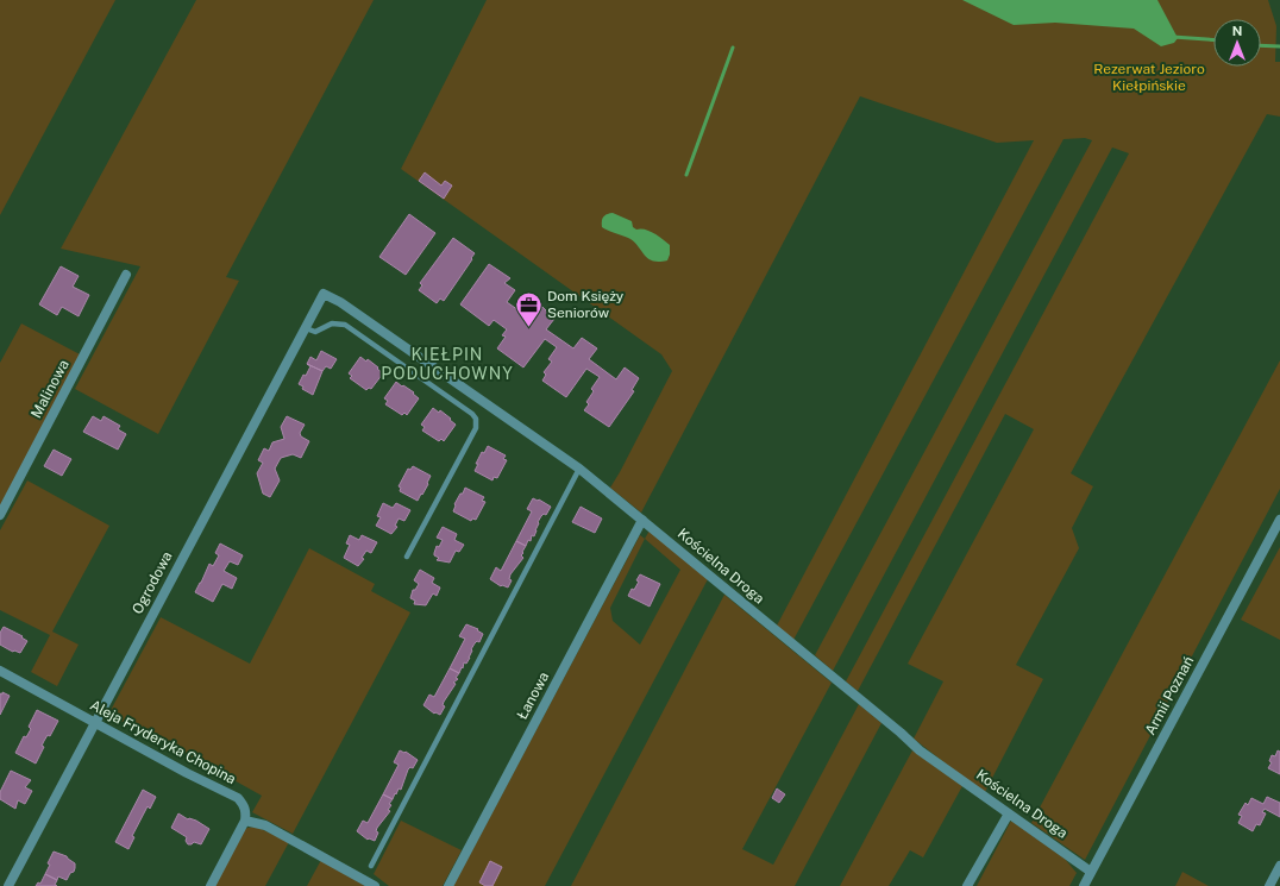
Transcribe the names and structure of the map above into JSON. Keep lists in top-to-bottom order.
{
  "streets": {
    "street": [
      "Malinowa",
      "Kościelna Droga",
      "Ogrodowa",
      "Łanowa",
      "Armii Poznań",
      "Aleja Fryderyka Chopina"
    ]
  },
  "crossings": [
    ["Kościelna Droga", "Ogrodowa"],
    ["Kościelna Droga", "Łanowa"],
    ["Kościelna Droga", "Armii Poznań"],
    ["Ogrodowa", "Aleja Fryderyka Chopina"]
  ],
  "districts": ["KIEŁPIN PODUCHOWNY"],
  "parks": ["Rezerwat Jezioro Kiełpińskie"],
  "places": {
    "office": ["Dom Księży Seniorów"]
  },
  "north": "top"
}
